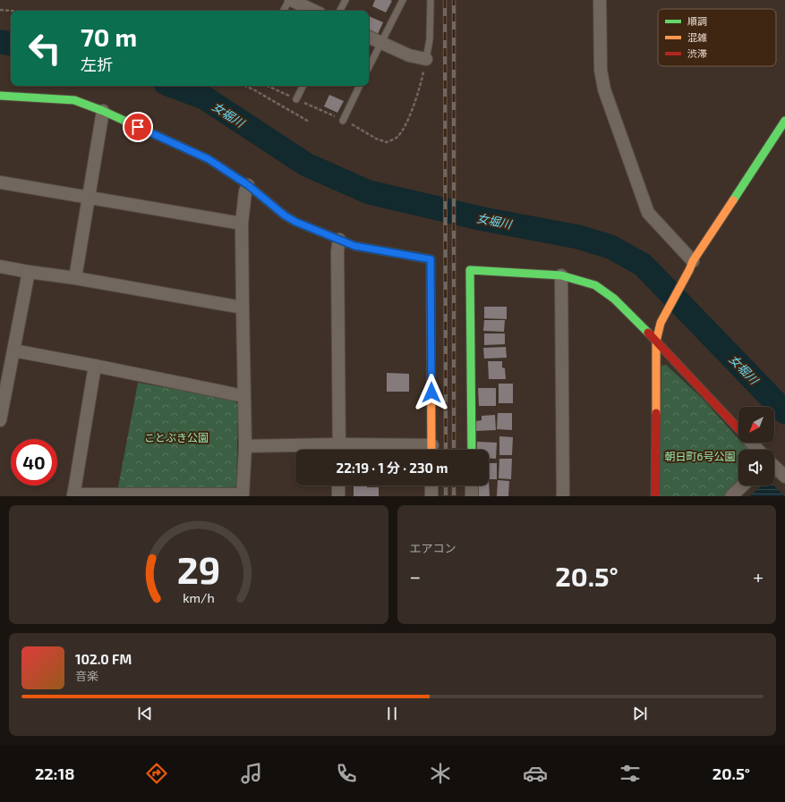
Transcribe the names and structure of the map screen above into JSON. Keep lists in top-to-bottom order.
{
  "water": ["女堀川"],
  "parks": ["ことぶき公園", "朝日町6号公園"],
  "legend": ["順調", "混雑", "渋滞"],
  "north": "bottom left",
  "page": {
    "turn": ["70 m", "左折"],
    "limit": "40",
    "trip": "22:19 · 1 分 · 230 m",
    "tile": "エアコン",
    "heat": ["−", "20.5°", "+"],
    "song": ["102.0 FM", "音楽"],
    "tabs": ["22:18", "20.5°"],
    "gauge": ["29", "km/h"]
  }
}
